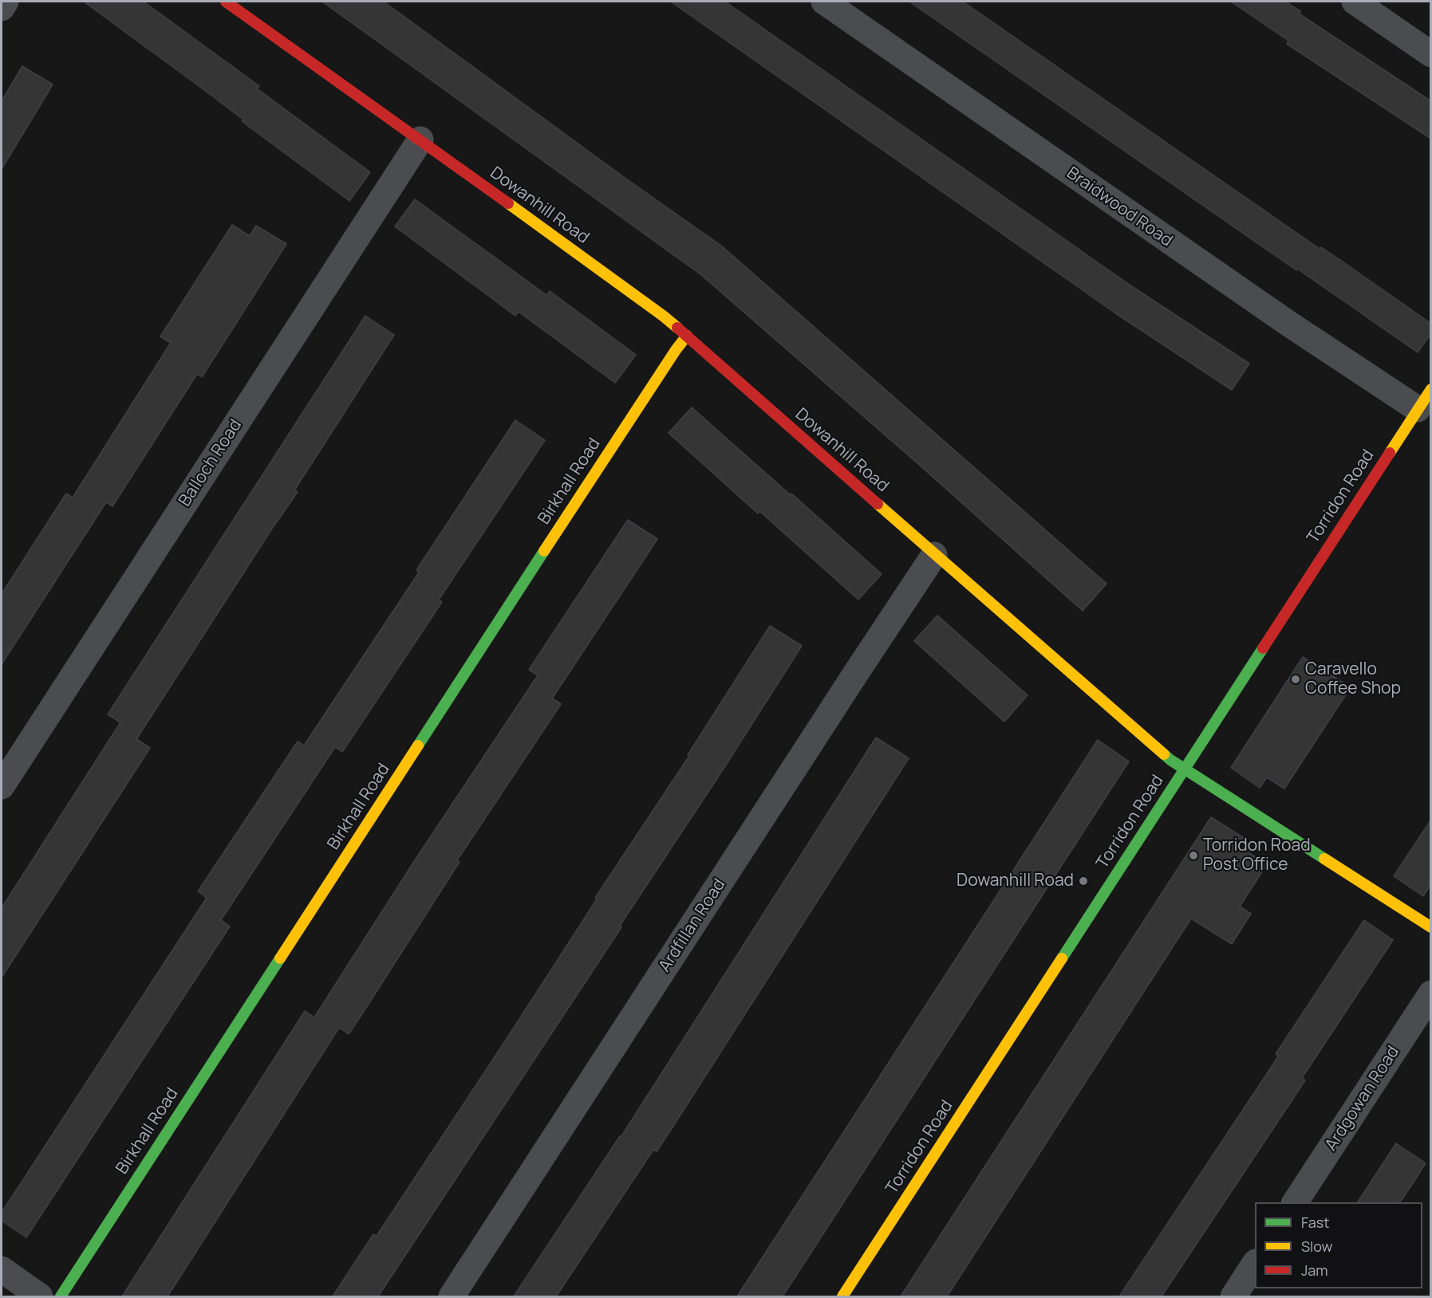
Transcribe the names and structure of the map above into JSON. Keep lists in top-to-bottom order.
{
  "streets": {
    "street": [
      "Dowanhill Road",
      "Braidwood Road",
      "Balloch Road",
      "Birkhall Road",
      "Torridon Road",
      "Ardfillan Road",
      "Ardgowan Road"
    ]
  },
  "crossings": [
    ["Dowanhill Road", "Balloch Road"],
    ["Dowanhill Road", "Birkhall Road"],
    ["Dowanhill Road", "Torridon Road"],
    ["Dowanhill Road", "Ardfillan Road"],
    ["Braidwood Road", "Torridon Road"]
  ],
  "places": ["Caravello Coffee Shop", "Torridon Road Post Office", "Dowanhill Road"],
  "legend": ["Fast", "Slow", "Jam"]
}
